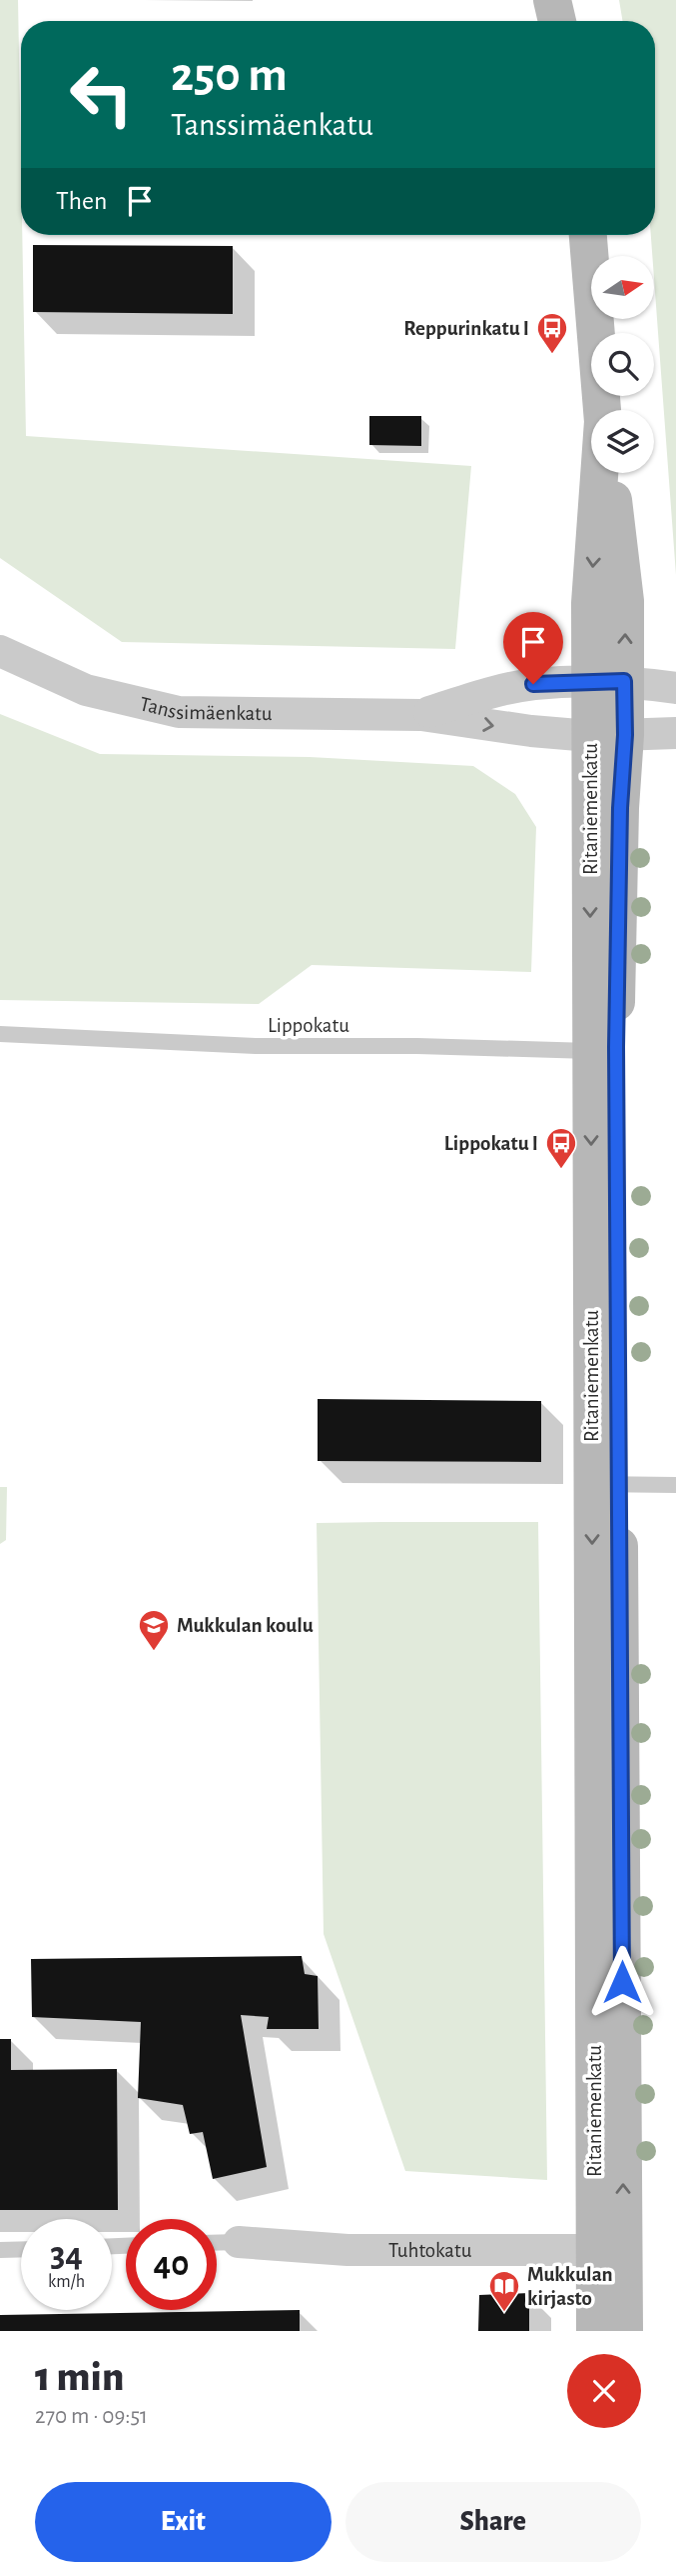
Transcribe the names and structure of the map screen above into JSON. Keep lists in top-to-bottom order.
{
  "streets": {
    "street": ["Tanssimäenkatu", "Ritaniemenkatu", "Tuhtokatu"],
    "lane": ["Lippokatu"]
  },
  "crossings": [
    ["Tanssimäenkatu", "Ritaniemenkatu"],
    ["Ritaniemenkatu", "Lippokatu"],
    ["Ritaniemenkatu", "Tuhtokatu"]
  ],
  "places": {
    "bus stop": ["Reppurinkatu I", "Lippokatu I"],
    "school or university": ["Mukkulan koulu"],
    "library": ["Mukkulan kirjasto"]
  },
  "north": "right",
  "page": {
    "turn": ["250 m", "Tanssimäenkatu"],
    "then": "Then",
    "speed": "34 km/h",
    "limit": "40",
    "heading": ["1 min", "270 m · 09:51"],
    "buttons": ["Exit", "Share"]
  }
}
